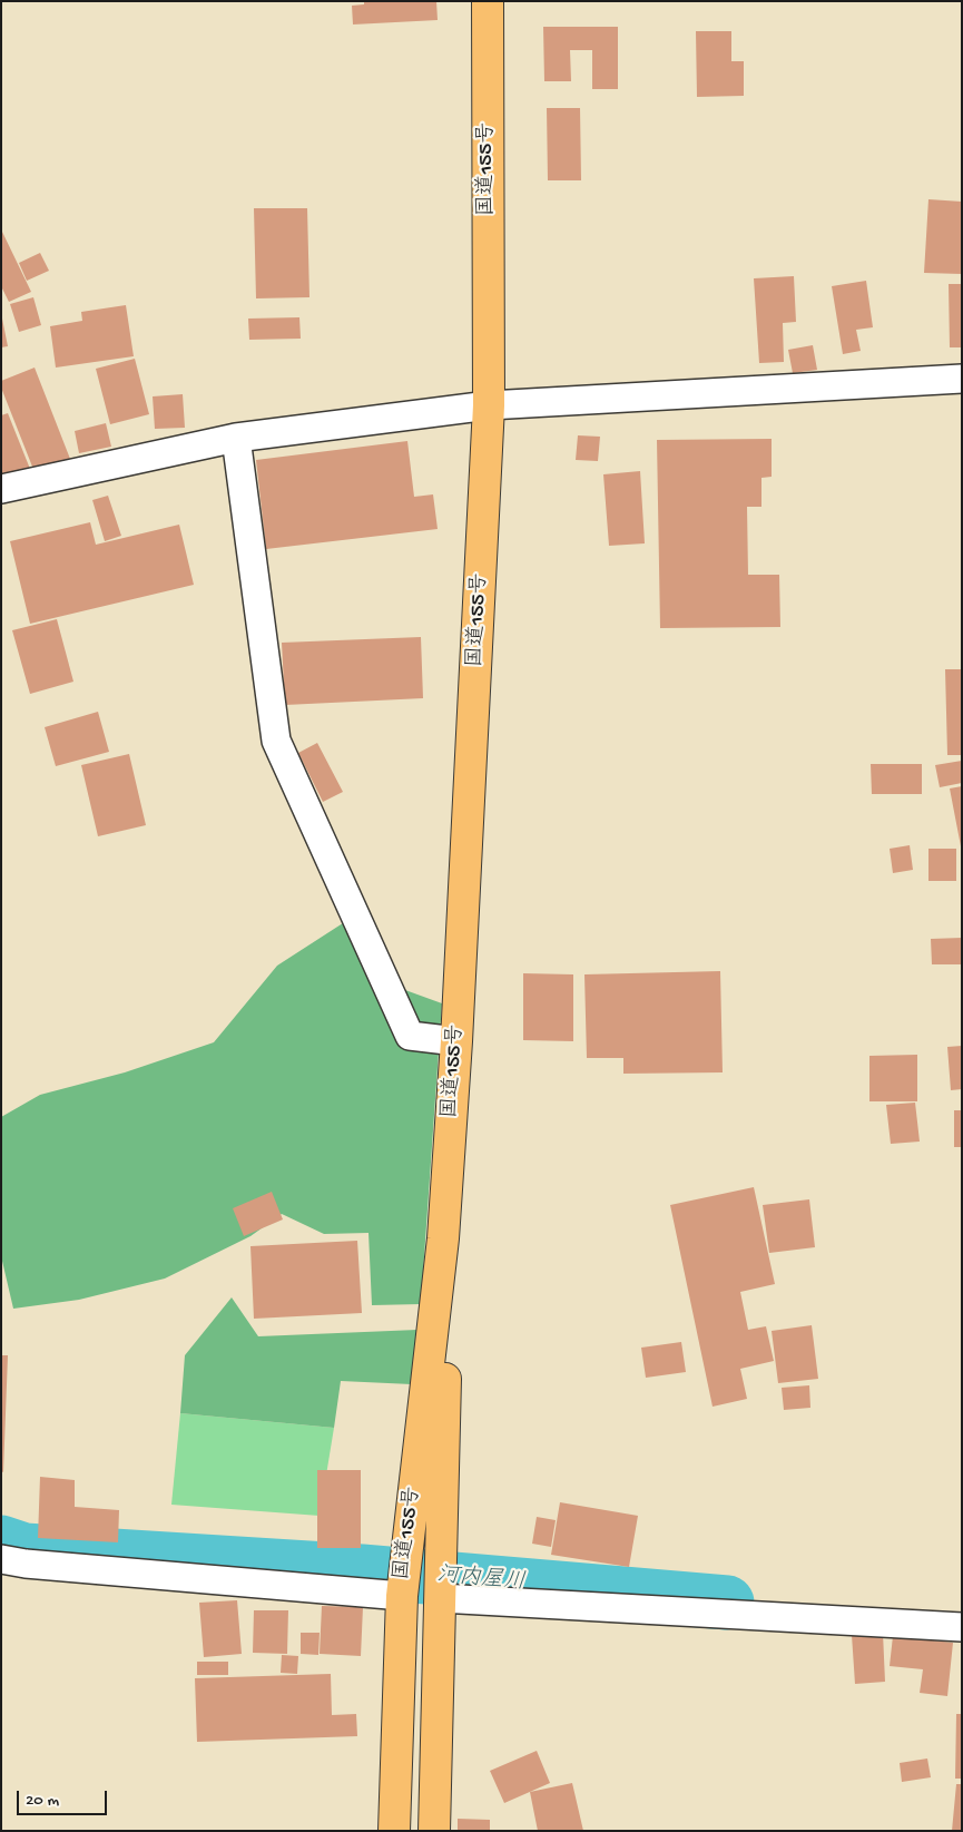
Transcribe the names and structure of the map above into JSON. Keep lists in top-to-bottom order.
{
  "streets": {
    "highway": ["国道155号"]
  },
  "water": ["河内屋川"],
  "scale_bar": "20 m"
}
